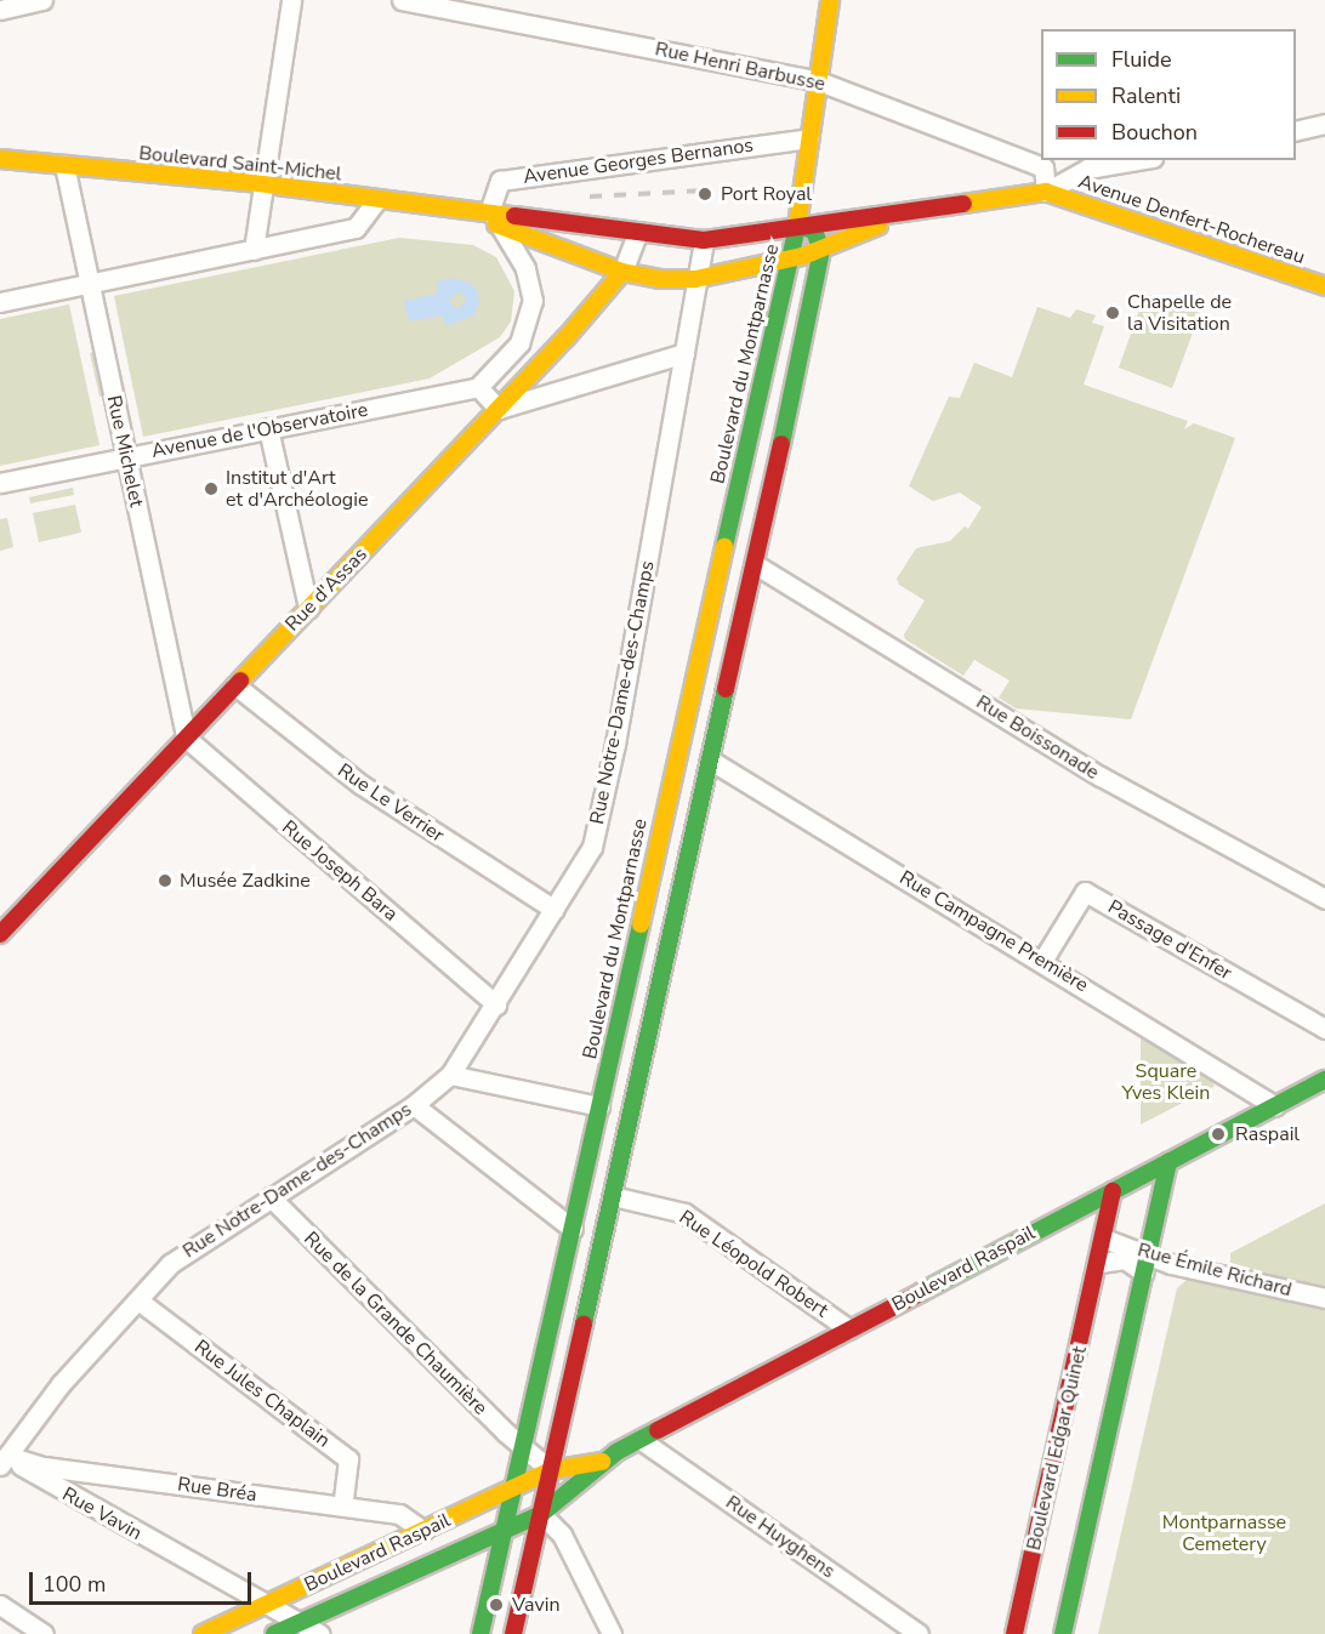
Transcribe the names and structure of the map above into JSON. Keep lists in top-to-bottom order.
{
  "streets": {
    "main road": [
      "Boulevard Saint-Michel",
      "Avenue Denfert-Rochereau",
      "Boulevard du Montparnasse",
      "Rue d'Assas",
      "Boulevard Raspail",
      "Boulevard Edgar Quinet"
    ],
    "street": [
      "Rue Henri Barbusse",
      "Avenue Georges Bernanos",
      "Avenue de l'Observatoire",
      "Rue Michelet",
      "Rue Notre-Dame-des-Champs",
      "Rue Boissonade",
      "Rue Le Verrier",
      "Rue Joseph Bara",
      "Rue Campagne Première",
      "Passage d'Enfer",
      "Rue Léopold Robert",
      "Rue Émile Richard",
      "Rue de la Grande Chaumière",
      "Rue Jules Chaplain",
      "Rue Bréa",
      "Rue Vavin",
      "Rue Huyghens"
    ]
  },
  "crossings": [
    ["Rue Henri Barbusse", "Avenue Denfert-Rochereau"],
    ["Avenue Georges Bernanos", "Boulevard Saint-Michel"],
    ["Boulevard Saint-Michel", "Rue Michelet"],
    ["Boulevard du Montparnasse", "Boulevard Raspail"],
    ["Boulevard du Montparnasse", "Rue de la Grande Chaumière"],
    ["Avenue de l'Observatoire", "Rue Michelet"],
    ["Rue Michelet", "Rue d'Assas"],
    ["Rue Michelet", "Rue Joseph Bara"],
    ["Rue d'Assas", "Rue Le Verrier"],
    ["Rue d'Assas", "Rue Joseph Bara"],
    ["Rue Notre-Dame-des-Champs", "Rue Le Verrier"],
    ["Rue Notre-Dame-des-Champs", "Rue Joseph Bara"],
    ["Rue Notre-Dame-des-Champs", "Rue de la Grande Chaumière"],
    ["Rue Notre-Dame-des-Champs", "Rue Jules Chaplain"],
    ["Rue Notre-Dame-des-Champs", "Rue Bréa"],
    ["Rue Notre-Dame-des-Champs", "Rue Vavin"],
    ["Rue Campagne Première", "Passage d'Enfer"],
    ["Rue Campagne Première", "Boulevard Raspail"],
    ["Rue Léopold Robert", "Boulevard Raspail"],
    ["Boulevard Raspail", "Boulevard Edgar Quinet"],
    ["Boulevard Raspail", "Rue Bréa"],
    ["Boulevard Raspail", "Rue Vavin"],
    ["Boulevard Raspail", "Rue Huyghens"],
    ["Rue Émile Richard", "Boulevard Edgar Quinet"],
    ["Rue Jules Chaplain", "Rue Bréa"],
    ["Rue Bréa", "Rue Vavin"]
  ],
  "parks": ["Square Yves Klein", "Montparnasse Cemetery"],
  "places": [
    "Port Royal",
    "Chapelle de la Visitation",
    "Institut d'Art et d'Archéologie",
    "Musée Zadkine",
    "Raspail",
    "Vavin"
  ],
  "legend": ["Fluide", "Ralenti", "Bouchon"],
  "scale_bar": "100 m"
}
